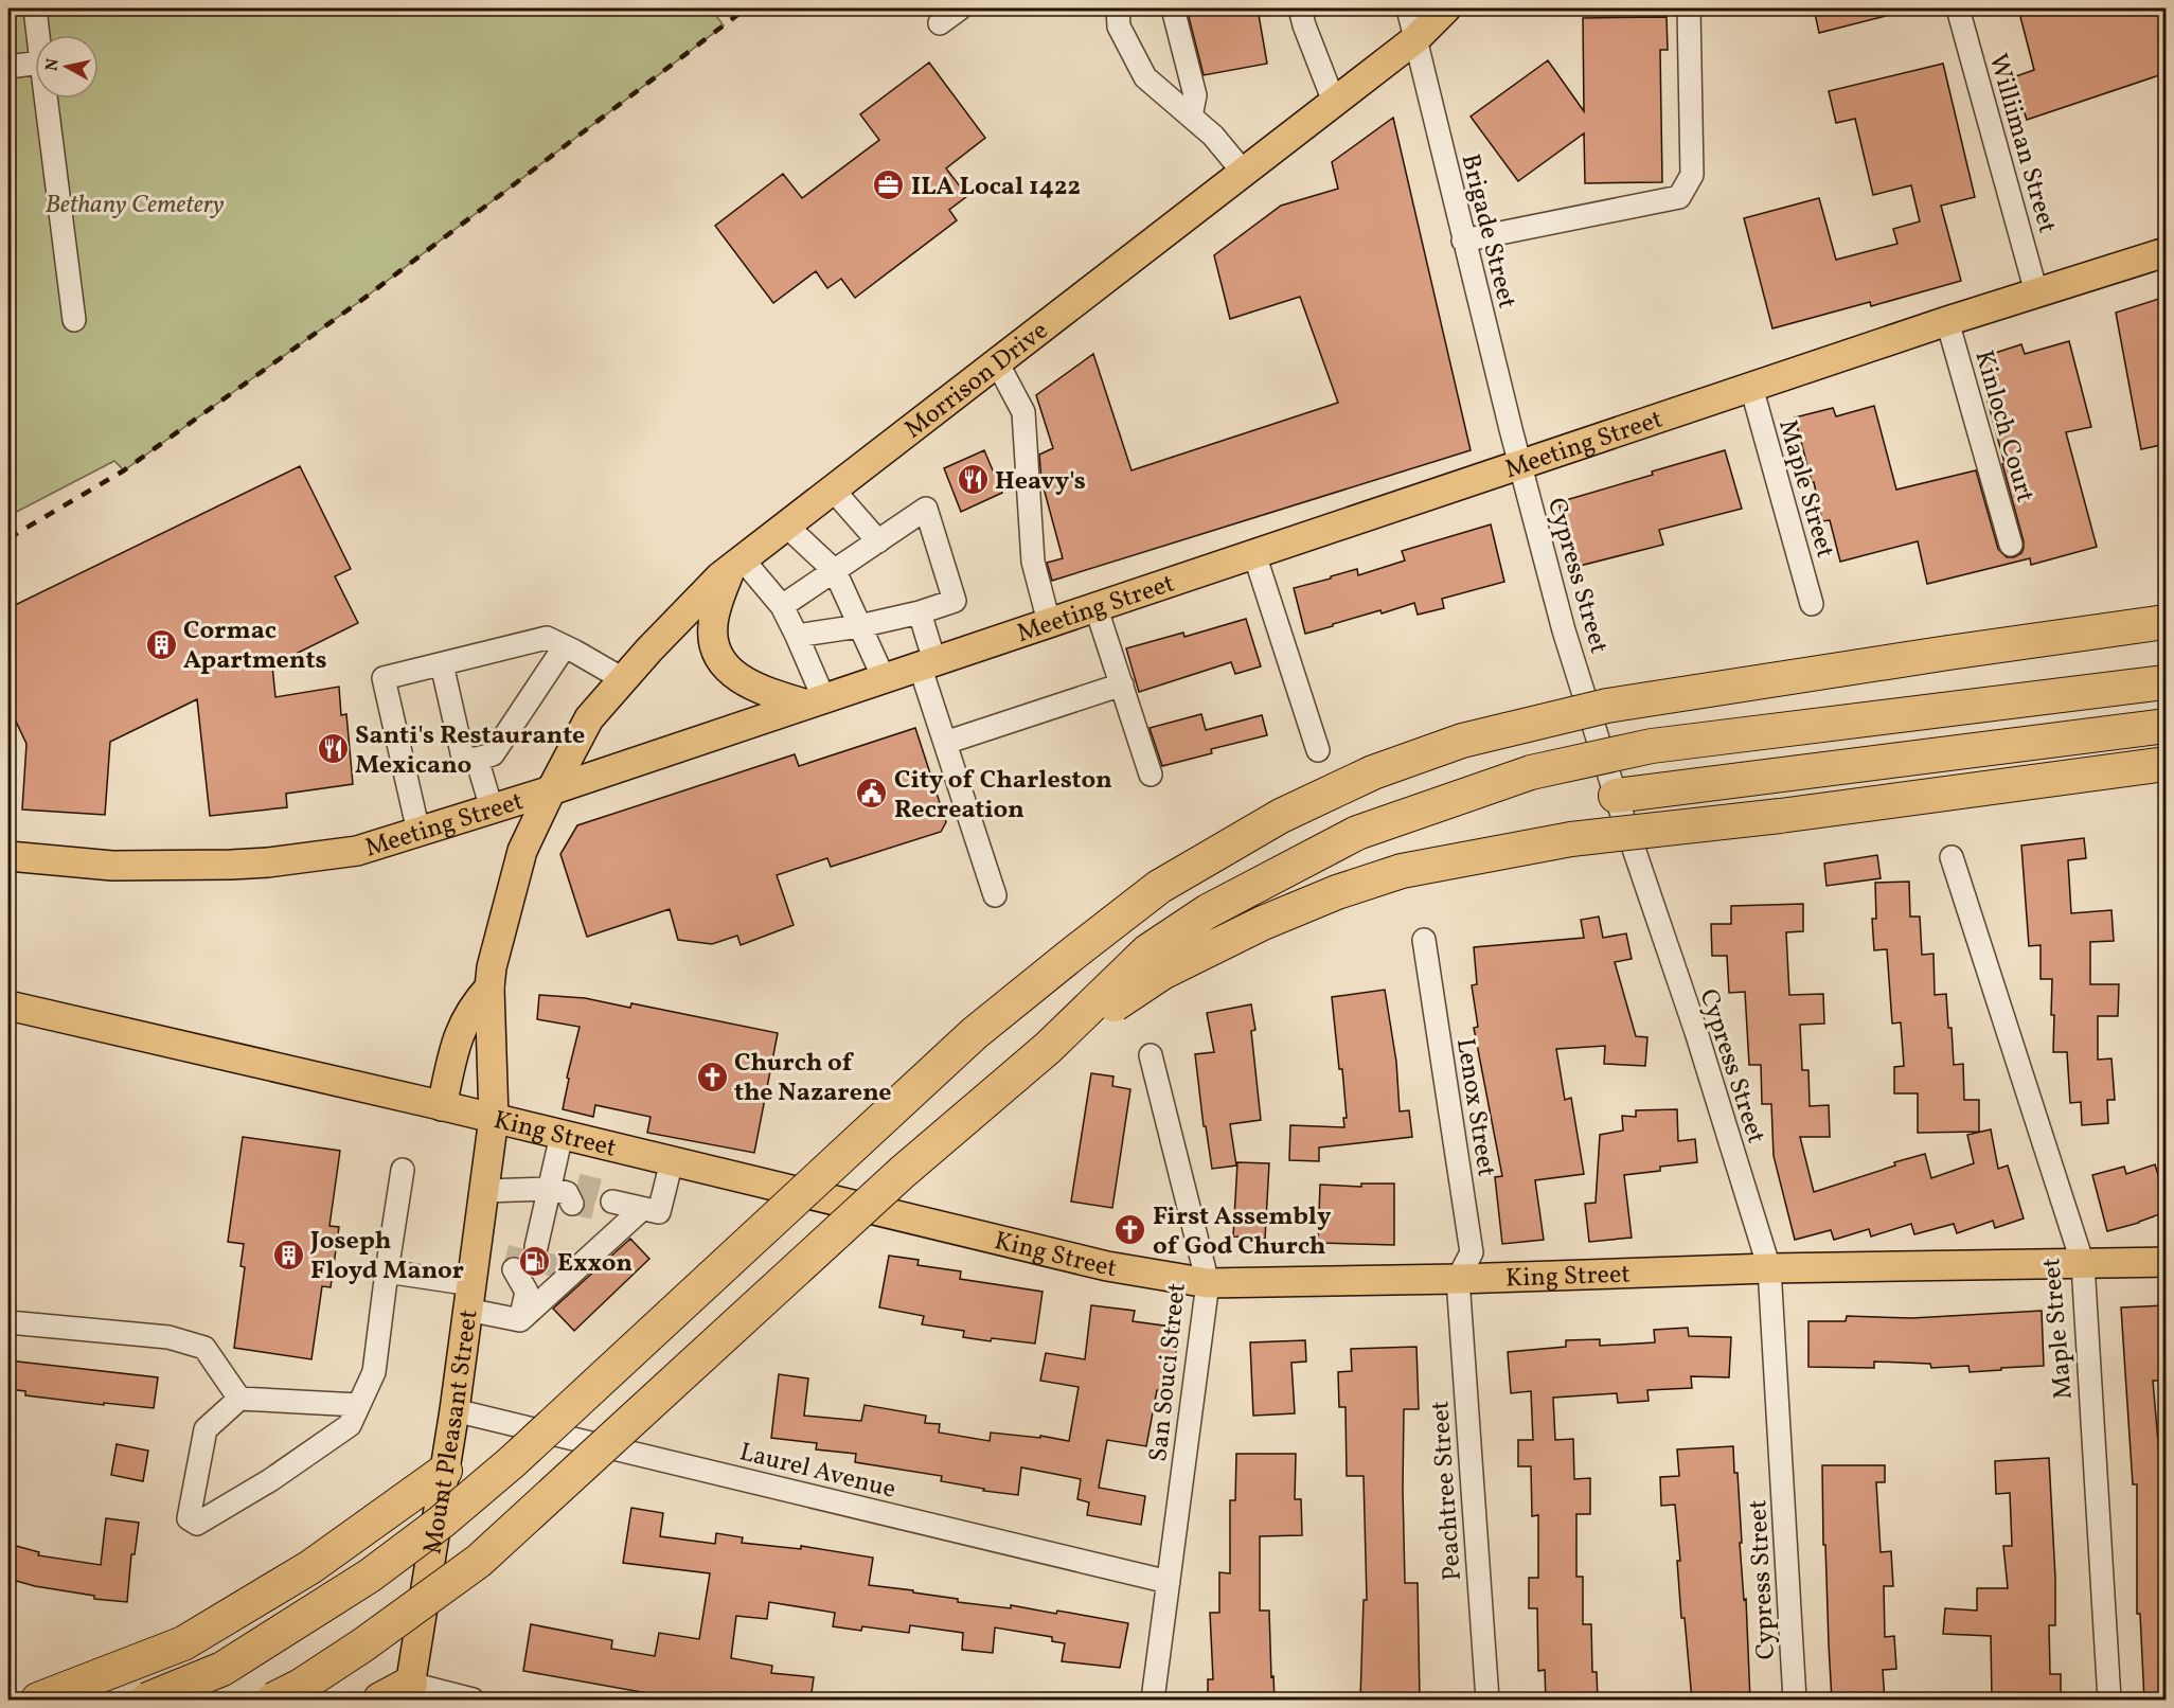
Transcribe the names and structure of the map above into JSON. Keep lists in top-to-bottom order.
{
  "streets": {
    "main road": [
      "Morrison Drive",
      "Meeting Street",
      "King Street",
      "Mount Pleasant Street"
    ],
    "street": [
      "Williiman Street",
      "Brigade Street",
      "Kinloch Court",
      "Maple Street",
      "Cypress Street",
      "Lenox Street",
      "San Souci Street",
      "Laurel Avenue",
      "Peachtree Street"
    ]
  },
  "crossings": [
    ["Williiman Street", "Meeting Street"],
    ["Brigade Street", "Morrison Drive"],
    ["Brigade Street", "Meeting Street"],
    ["Brigade Street", "Cypress Street"],
    ["Morrison Drive", "Meeting Street"],
    ["Morrison Drive", "Mount Pleasant Street"],
    ["Kinloch Court", "Meeting Street"],
    ["Meeting Street", "Maple Street"],
    ["Meeting Street", "Cypress Street"],
    ["Meeting Street", "Mount Pleasant Street"],
    ["Maple Street", "King Street"],
    ["Cypress Street", "King Street"],
    ["Lenox Street", "King Street"],
    ["Lenox Street", "Peachtree Street"],
    ["King Street", "San Souci Street"],
    ["King Street", "Mount Pleasant Street"],
    ["King Street", "Peachtree Street"],
    ["San Souci Street", "Laurel Avenue"],
    ["Mount Pleasant Street", "Laurel Avenue"]
  ],
  "parks": ["Bethany Cemetery"],
  "places": {
    "office": ["ILA Local 1422"],
    "restaurant": ["Heavy's", "Santi's Restaurante Mexicano"],
    "building": ["Cormac Apartments", "Joseph Floyd Manor"],
    "public building": ["City of Charleston Recreation"],
    "church": ["Church of the Nazarene", "First Assembly of God Church"],
    "fuel station": ["Exxon"]
  },
  "north": "left"
}
